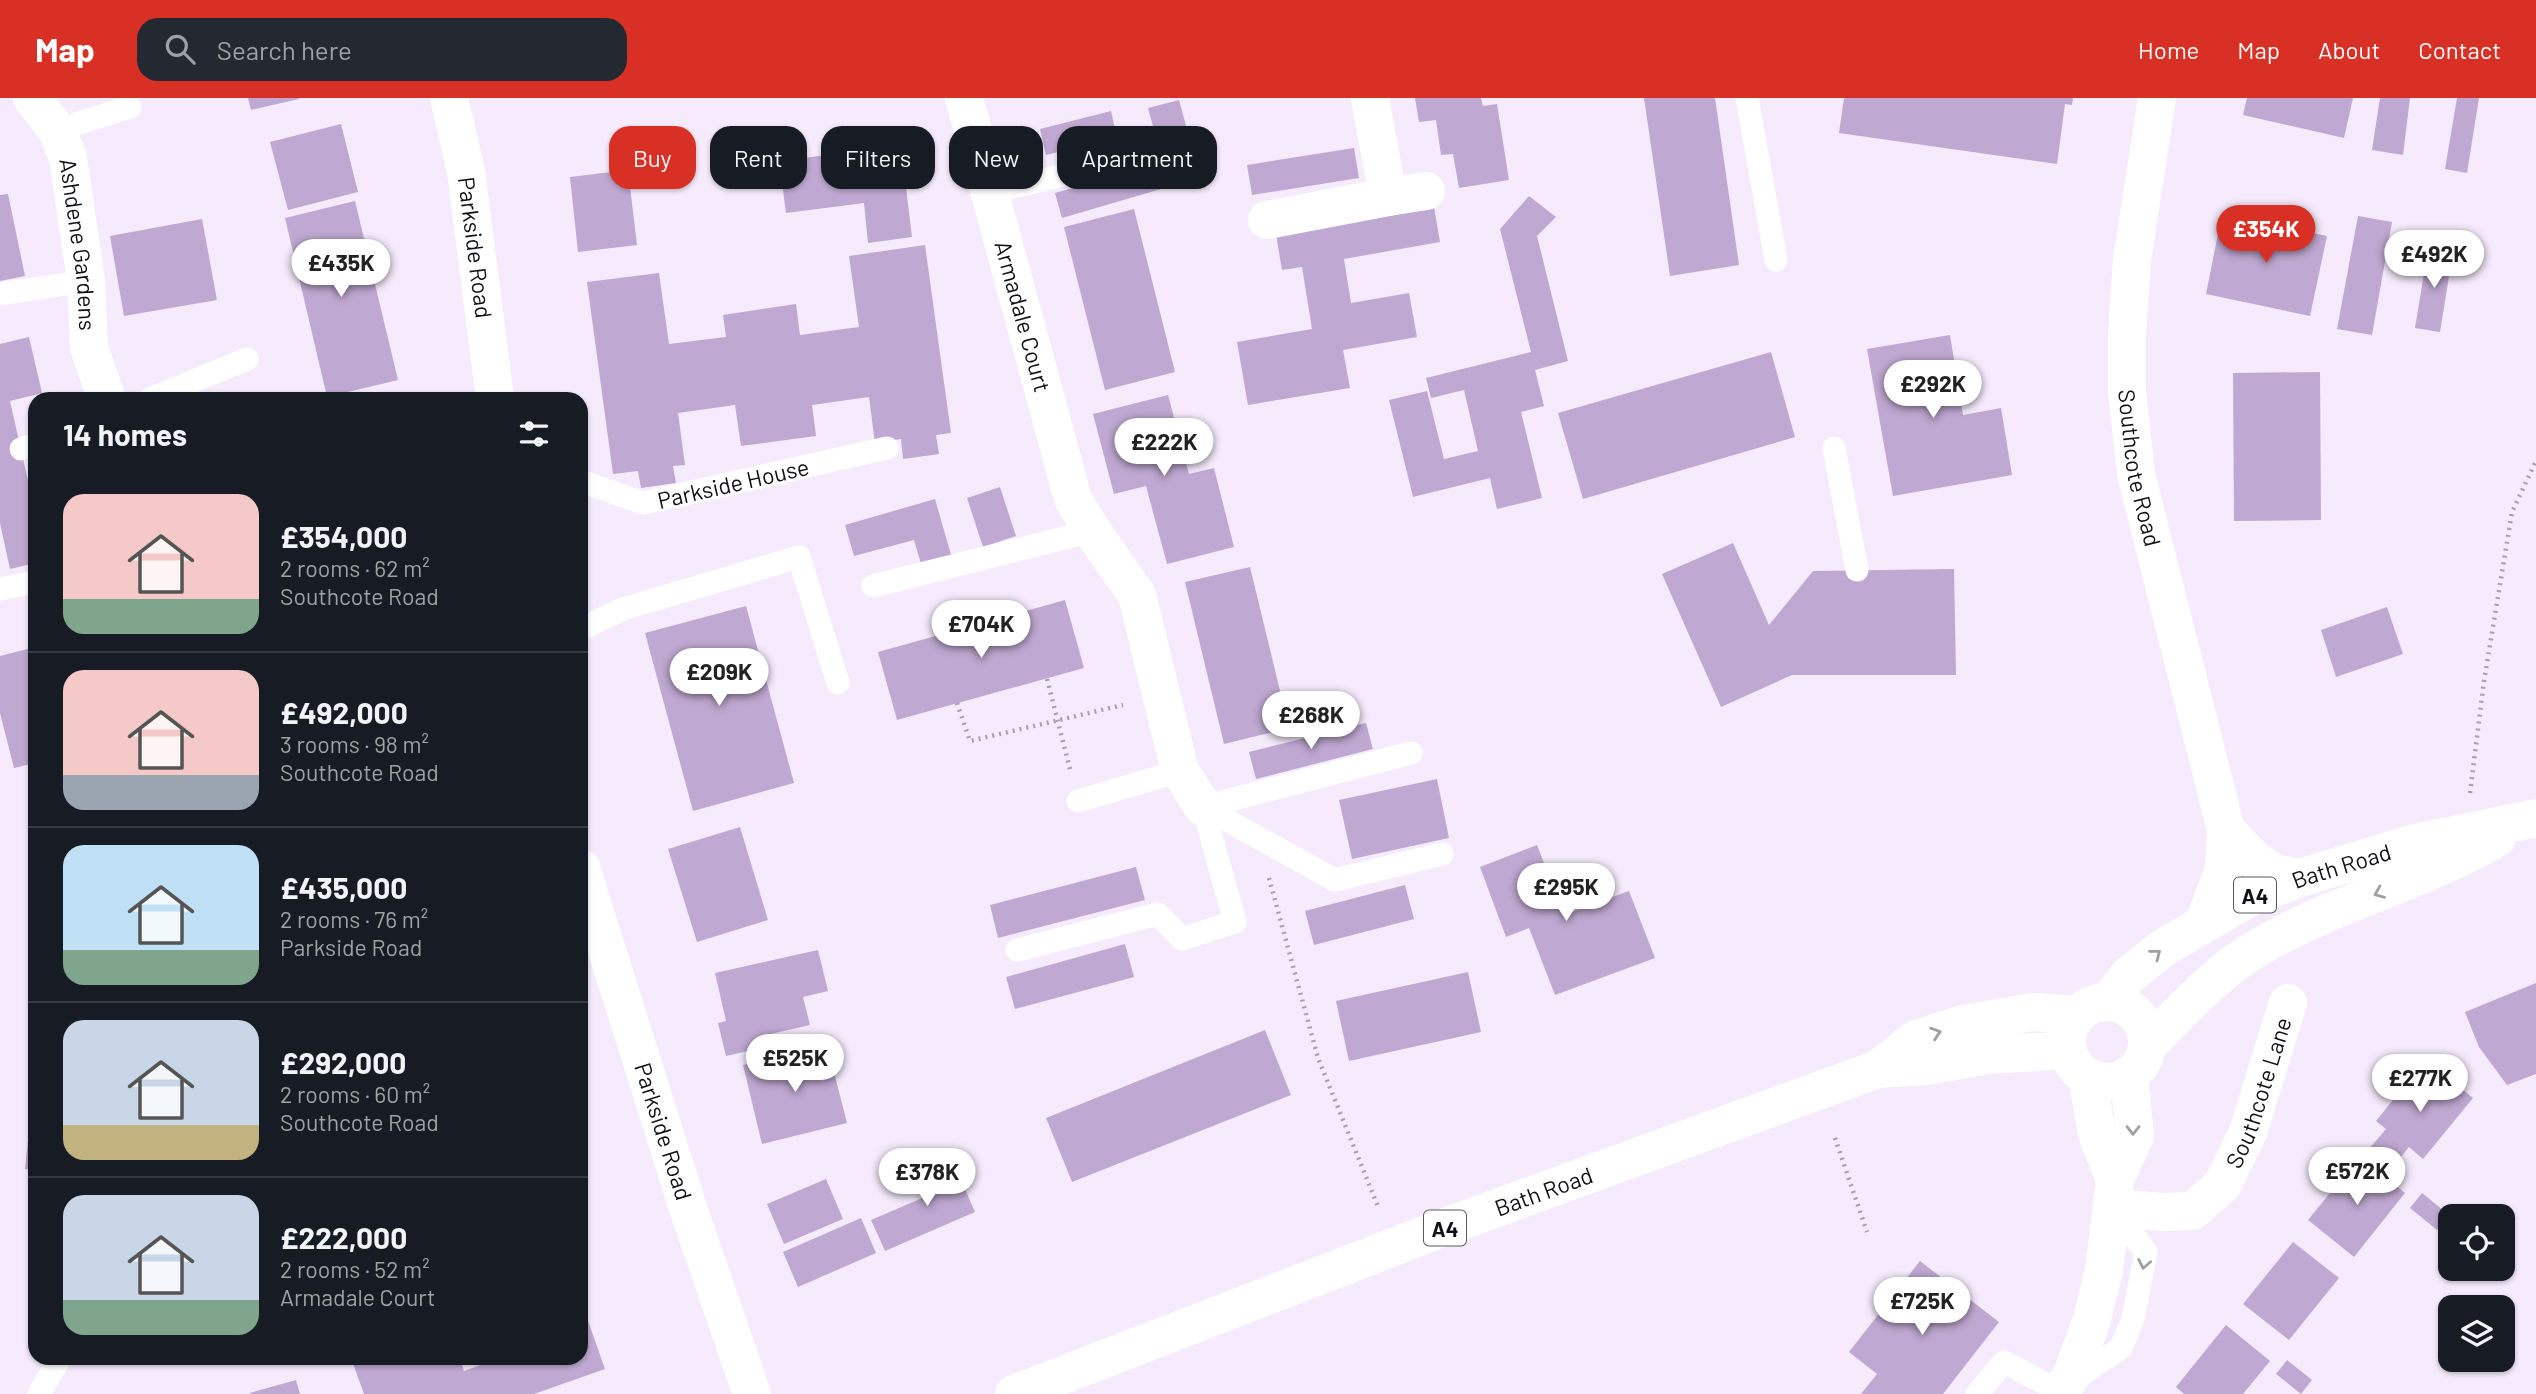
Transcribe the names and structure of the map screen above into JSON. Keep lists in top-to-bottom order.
{
  "streets": {
    "street": [
      "Ashdene Gardens",
      "Parkside Road",
      "Armadale Court",
      "Southcote Road",
      "Bath Road",
      "A4",
      "Southcote Lane"
    ],
    "lane": ["Parkside House"]
  },
  "crossings": [
    ["Southcote Road", "Bath Road"]
  ],
  "page": {
    "header": "Map",
    "search": "Search here",
    "nav": [
      "Home",
      "Map",
      "About",
      "Contact"
    ],
    "chip": [
      "Buy",
      "Rent",
      "Filters",
      "New",
      "Apartment"
    ],
    "price": [
      "£354K",
      "£492K",
      "£435K",
      "£292K",
      "£222K",
      "£704K",
      "£209K",
      "£268K",
      "£295K",
      "£525K",
      "£277K",
      "£572K",
      "£378K",
      "£725K"
    ],
    "heading": "14 homes",
    "list": [
      {
        "name": "£354,000",
        "note": "2 rooms · 62 m² · Southcote Road"
      },
      {
        "name": "£492,000",
        "note": "3 rooms · 98 m² · Southcote Road"
      },
      {
        "name": "£435,000",
        "note": "2 rooms · 76 m² · Parkside Road"
      },
      {
        "name": "£292,000",
        "note": "2 rooms · 60 m² · Southcote Road"
      },
      {
        "name": "£222,000",
        "note": "2 rooms · 52 m² · Armadale Court"
      }
    ]
  }
}
